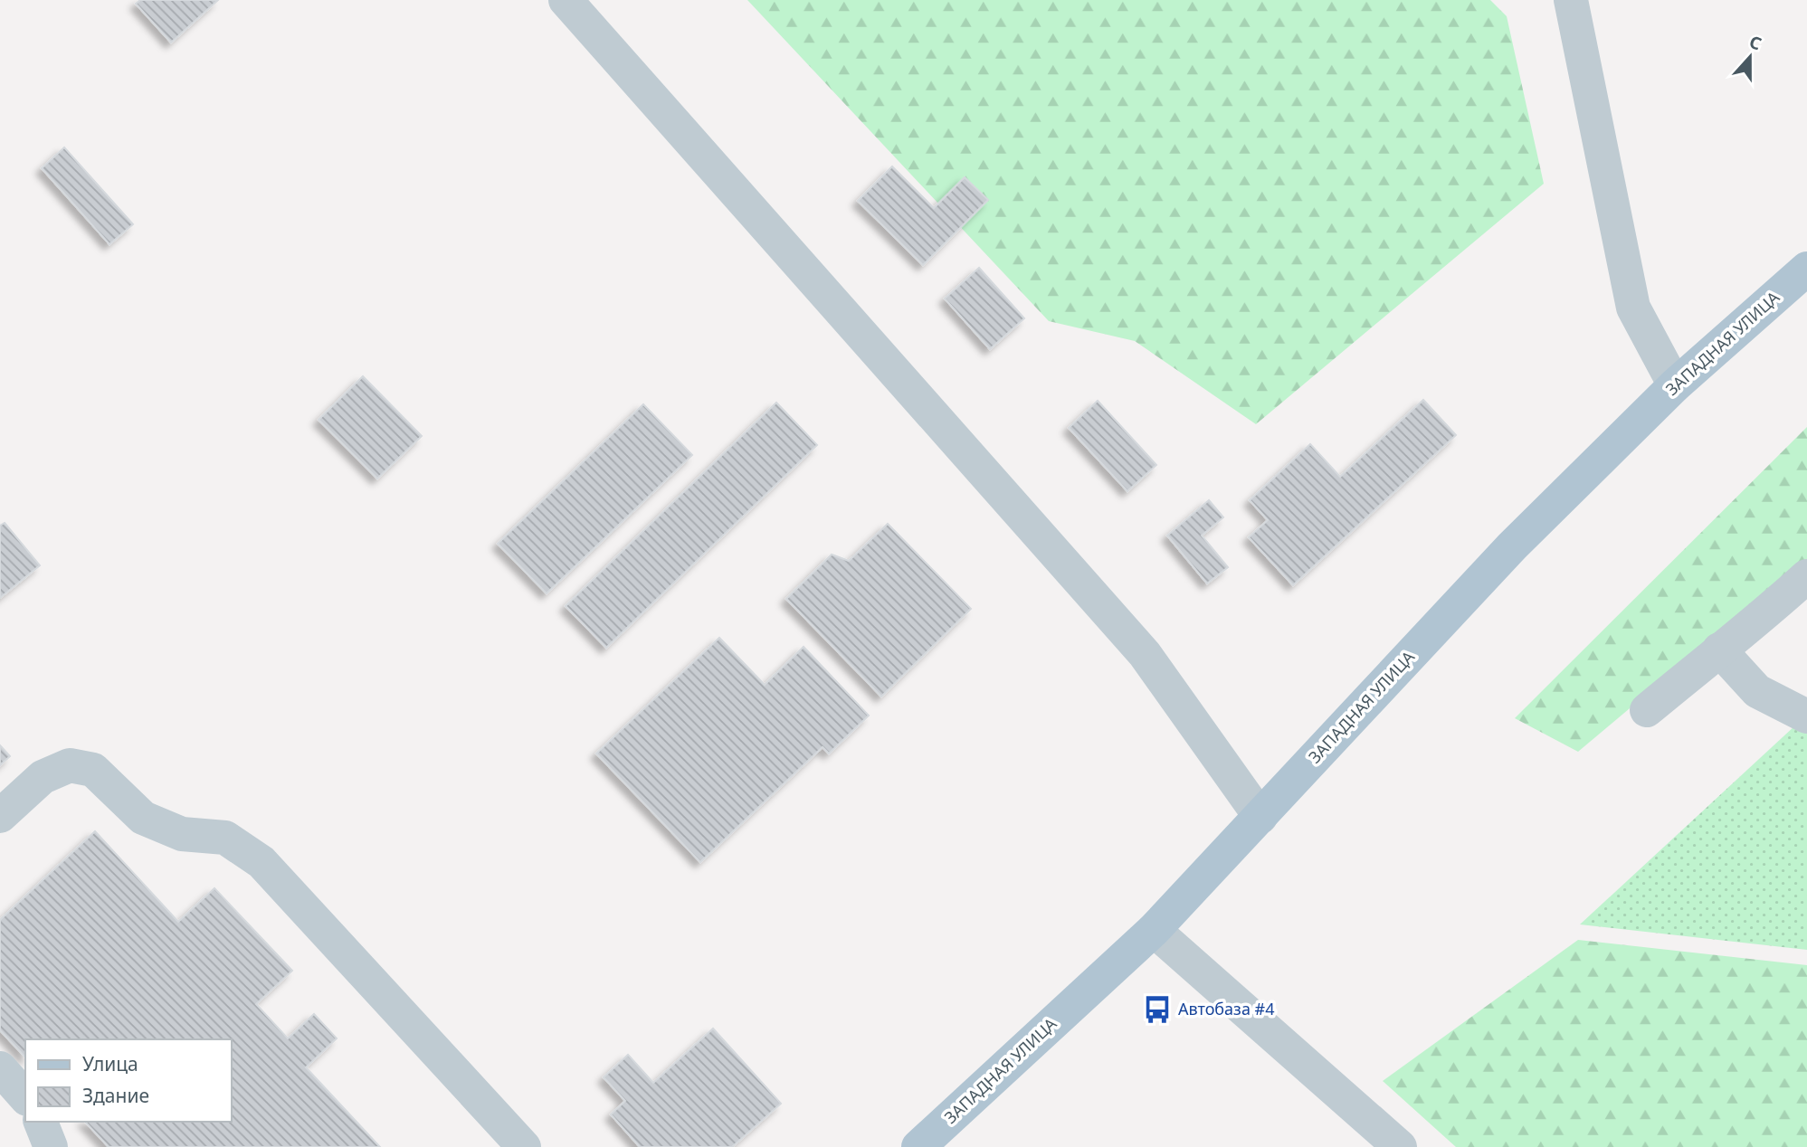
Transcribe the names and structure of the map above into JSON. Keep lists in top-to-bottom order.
{
  "streets": {
    "main road": ["ЗАПАДНАЯ УЛИЦА"]
  },
  "places": {
    "bus stop": ["Автобаза #4"]
  },
  "legend": ["Улица", "Здание"],
  "north": "top"
}
